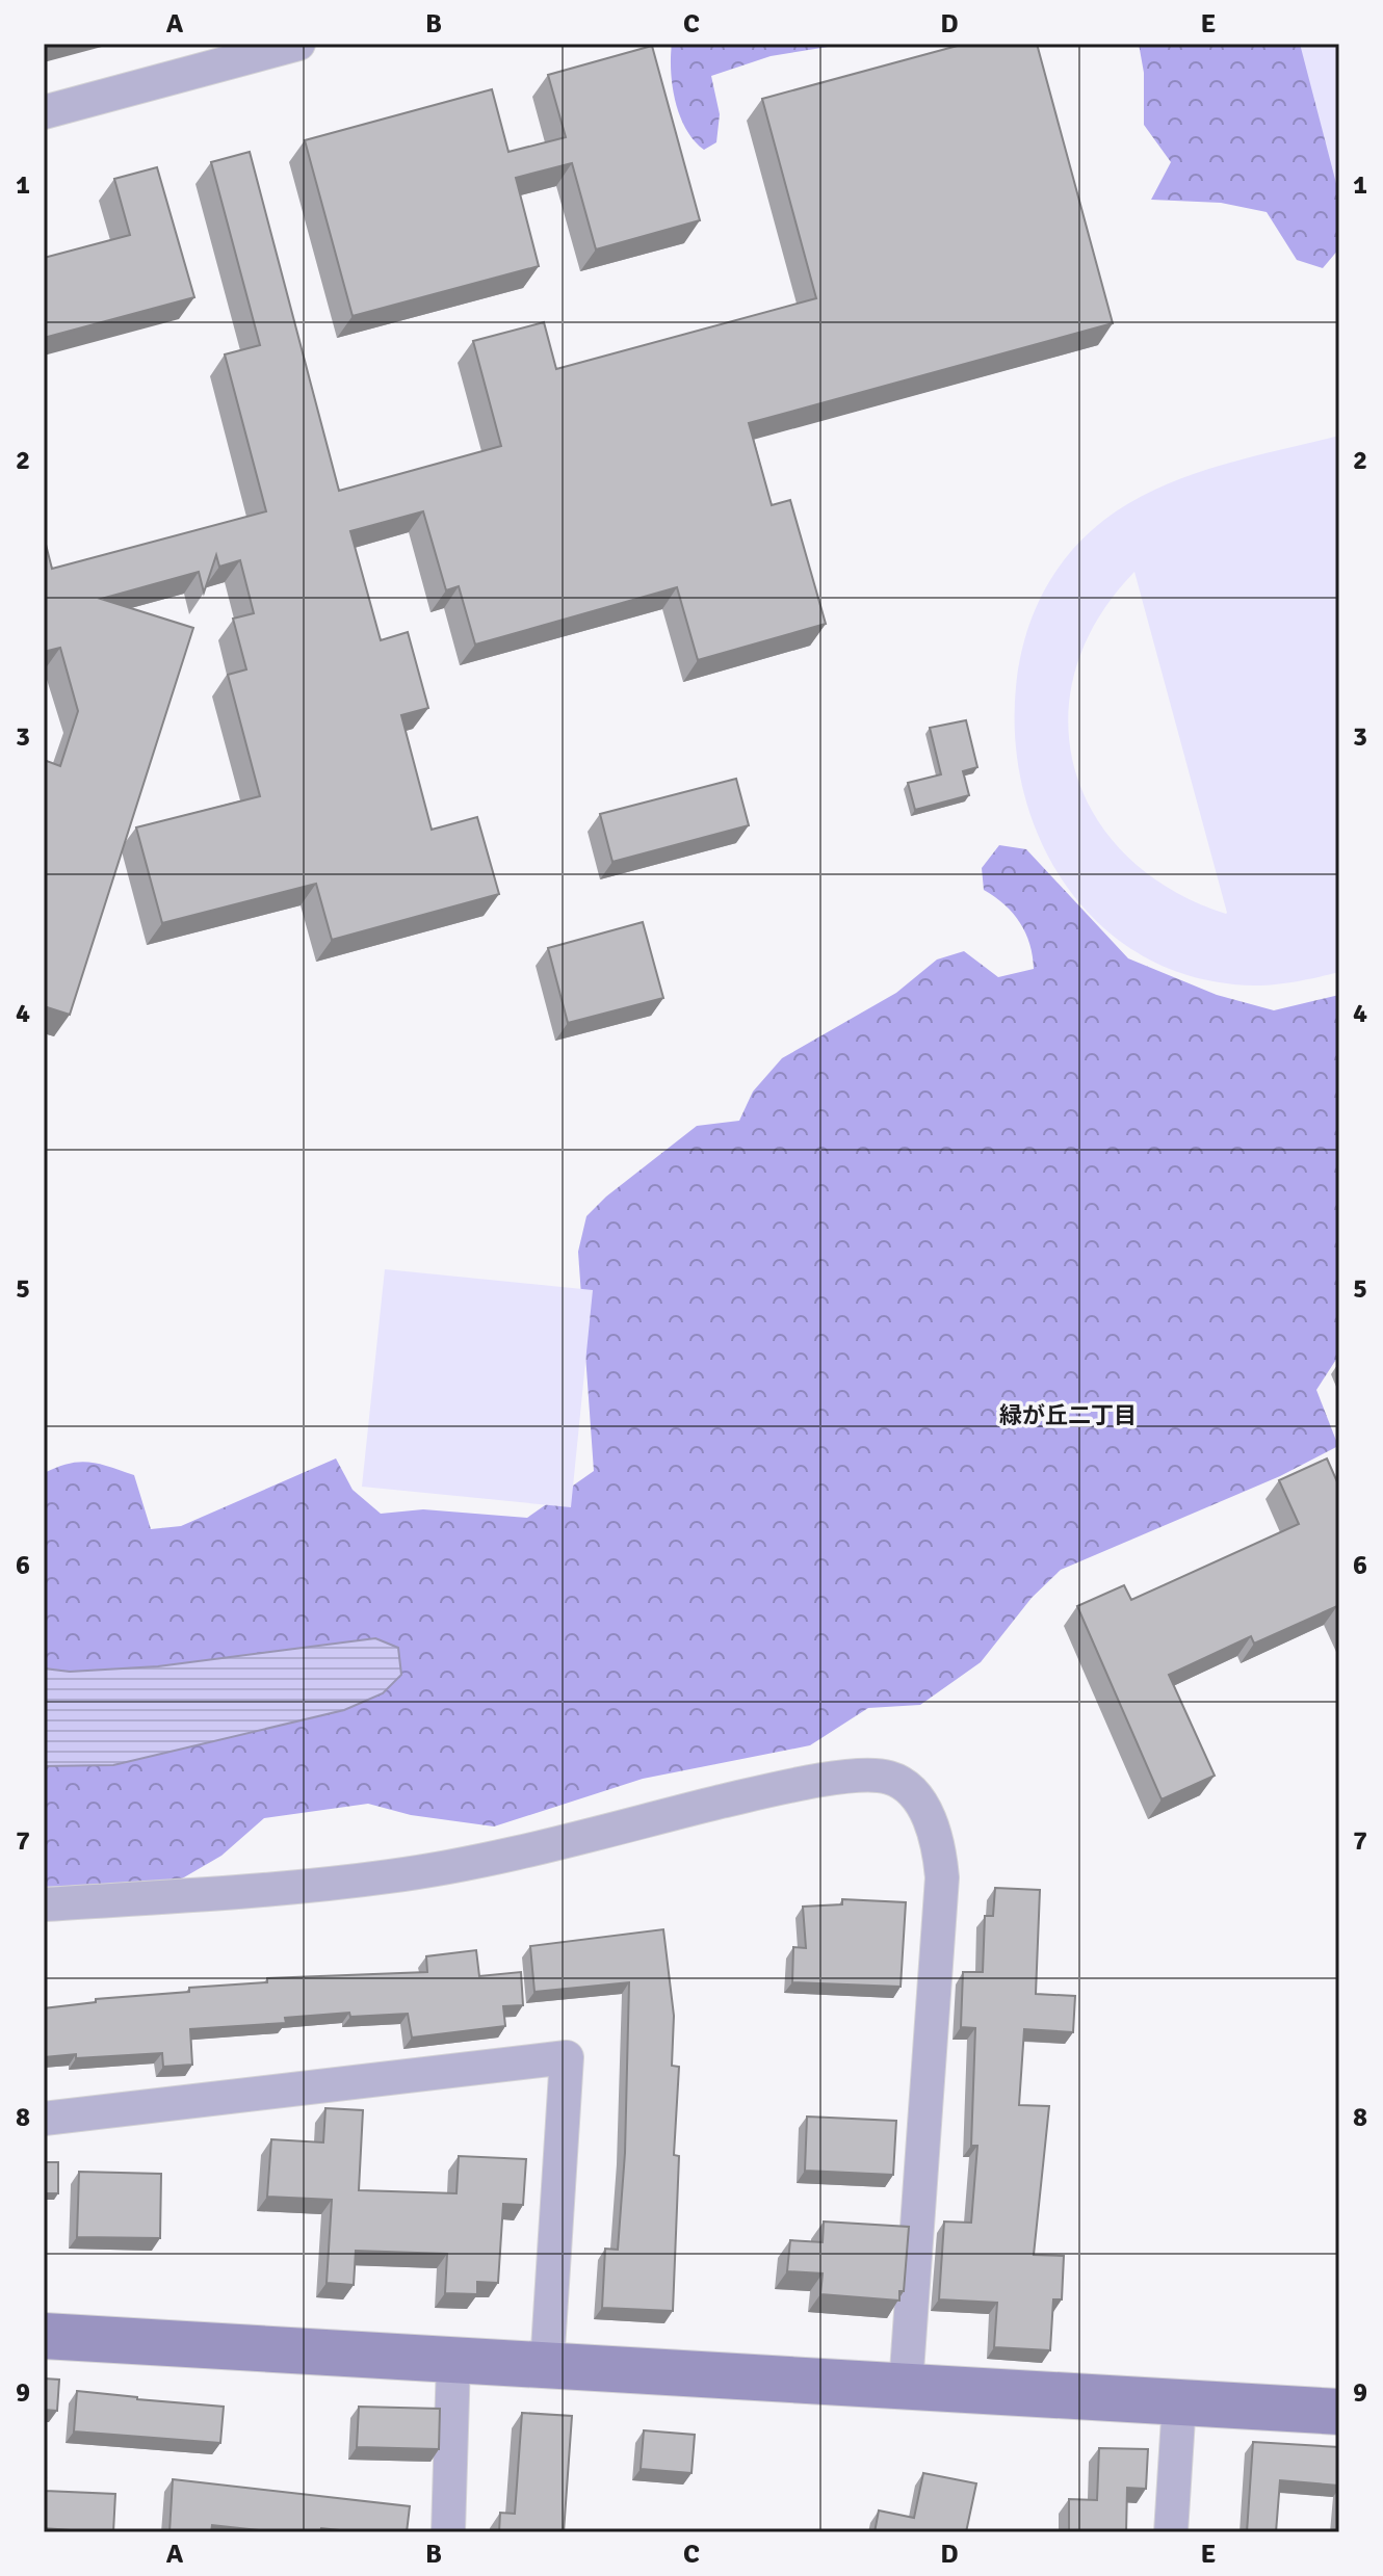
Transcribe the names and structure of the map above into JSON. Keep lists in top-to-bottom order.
{
  "districts": ["緑が丘二丁目"],
  "grid": {
    "columns": [
      "A",
      "B",
      "C",
      "D",
      "E"
    ],
    "rows": [
      "1",
      "2",
      "3",
      "4",
      "5",
      "6",
      "7",
      "8",
      "9"
    ]
  }
}
